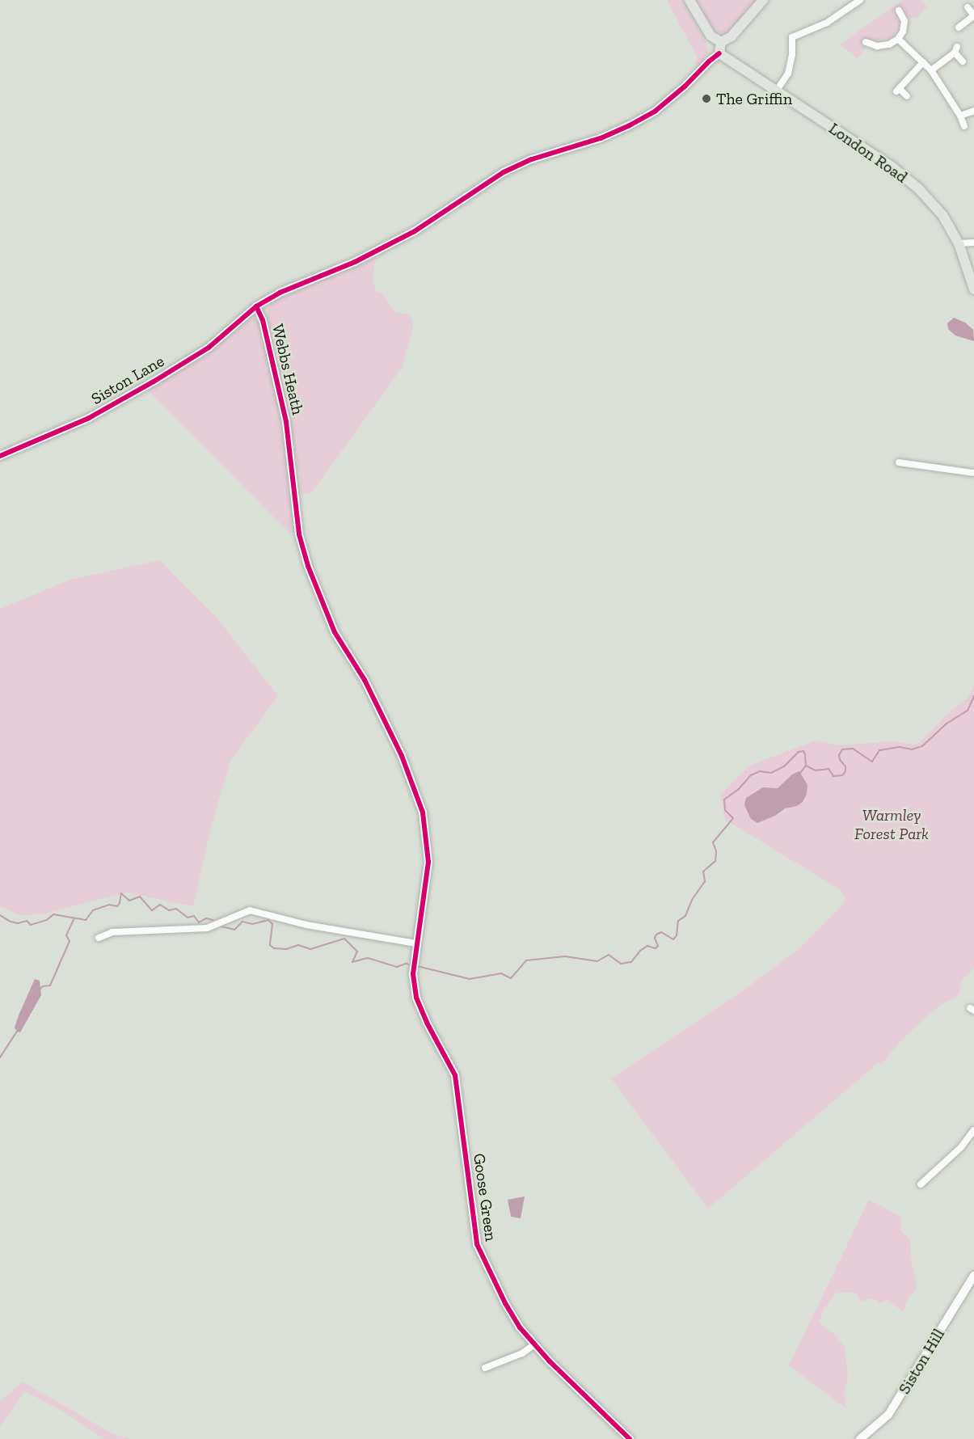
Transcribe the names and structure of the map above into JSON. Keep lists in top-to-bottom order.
{
  "streets": {
    "main road": ["London Road"],
    "street": [
      "Webbs Heath",
      "Siston Lane",
      "Goose Green",
      "Siston Hill"
    ]
  },
  "crossings": [
    ["London Road", "Webbs Heath"],
    ["Webbs Heath", "Siston Lane"],
    ["Webbs Heath", "Goose Green"]
  ],
  "parks": ["Warmley Forest Park"],
  "places": ["The Griffin"]
}
